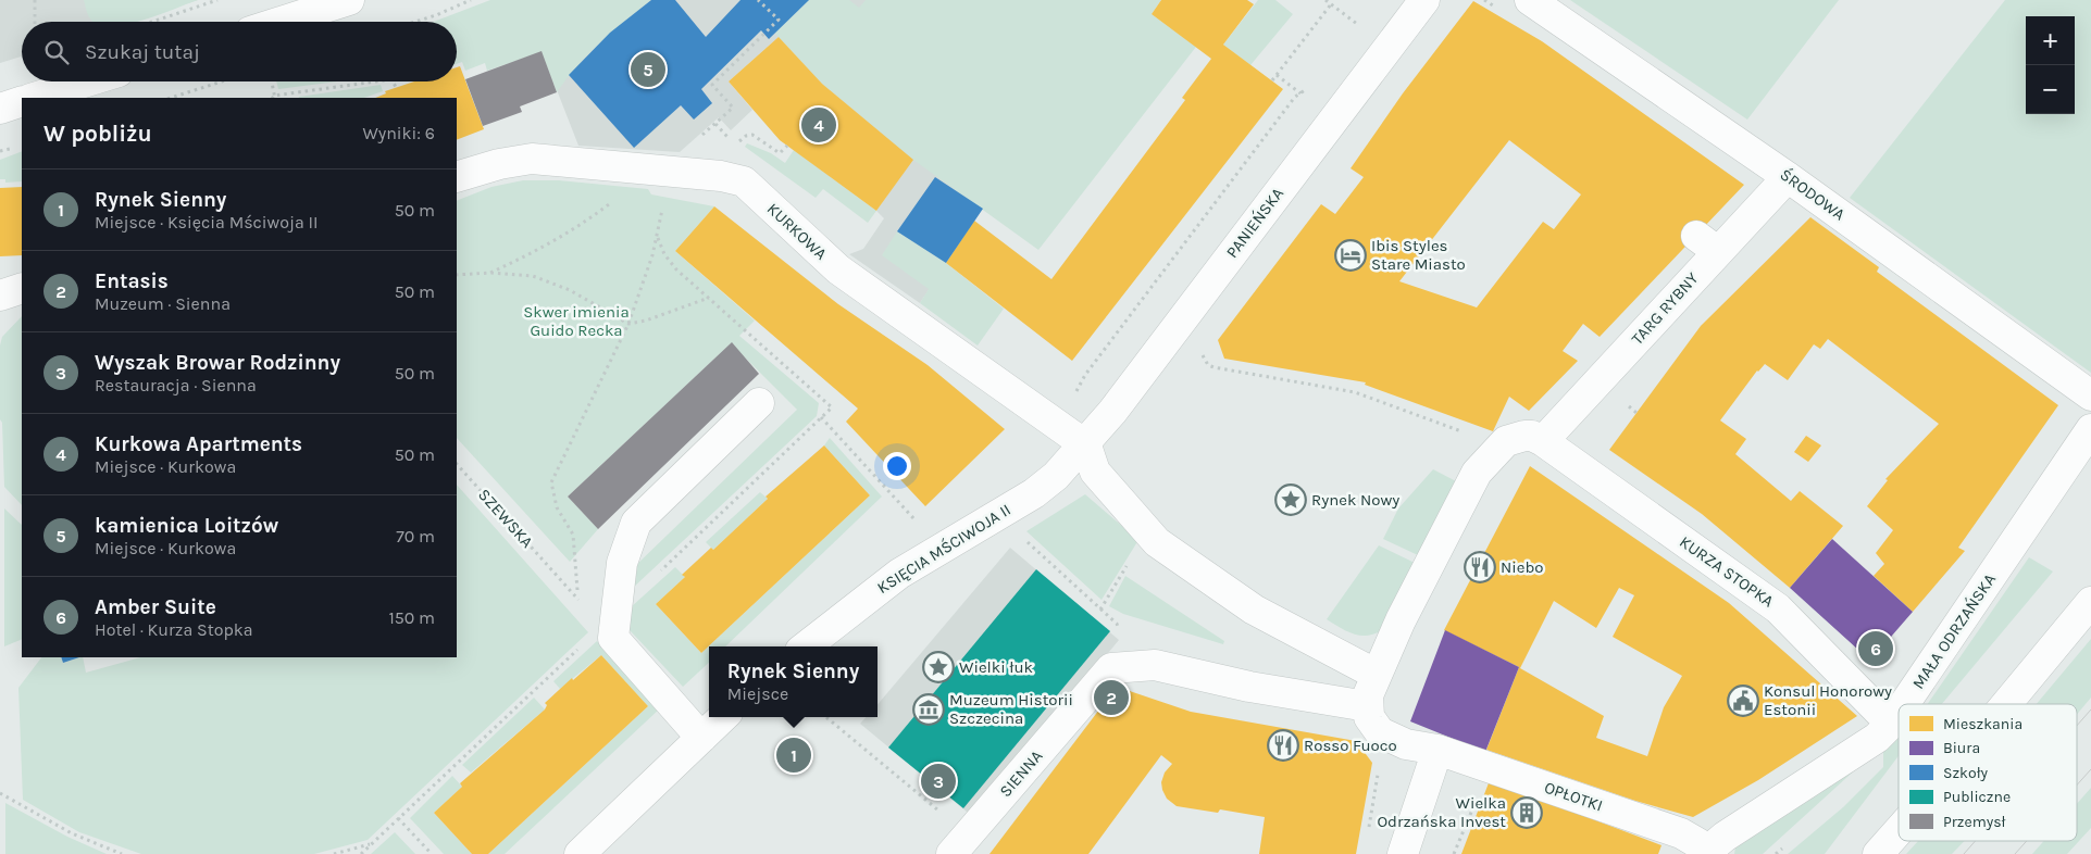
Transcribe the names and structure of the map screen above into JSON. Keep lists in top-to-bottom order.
{
  "streets": {
    "street": [
      "ŚRODOWA",
      "PANIEŃSKA",
      "KURKOWA",
      "TARG RYBNY",
      "KSIĘCIA MŚCIWOJA II",
      "KURZA STOPKA",
      "MAŁA ODRZAŃSKA",
      "SIENNA",
      "OPŁOTKI"
    ],
    "path": ["SZEWSKA"]
  },
  "crossings": [
    ["ŚRODOWA", "TARG RYBNY"],
    ["PANIEŃSKA", "KURKOWA"],
    ["PANIEŃSKA", "KSIĘCIA MŚCIWOJA II"],
    ["KURKOWA", "KSIĘCIA MŚCIWOJA II"],
    ["TARG RYBNY", "KURZA STOPKA"],
    ["KURZA STOPKA", "MAŁA ODRZAŃSKA"],
    ["MAŁA ODRZAŃSKA", "OPŁOTKI"]
  ],
  "parks": ["Skwer imienia Guido Recka"],
  "places": {
    "hotel": ["Ibis Styles Stare Miasto"],
    "place": ["Rynek Nowy", "Wielki łuk"],
    "restaurant": ["Niebo", "Rosso Fuoco"],
    "public building": ["Konsul Honorowy Estonii"],
    "museum": ["Muzeum Historii Szczecina"],
    "building": ["Wielka Odrzańska Invest"]
  },
  "legend": [
    "Mieszkania",
    "Biura",
    "Szkoły",
    "Publiczne",
    "Przemysł"
  ],
  "page": {
    "map_buttons": ["+", "−"],
    "search": "Szukaj tutaj",
    "pins": [
      "5",
      "4",
      "6",
      "2",
      "1",
      "3"
    ],
    "heading": ["W pobliżu", "Wyniki: 6"],
    "list": [
      {
        "mark": "1",
        "name": "Rynek Sienny",
        "note": "Miejsce · Księcia Mściwoja II",
        "value": "50 m"
      },
      {
        "mark": "2",
        "name": "Entasis",
        "note": "Muzeum · Sienna",
        "value": "50 m"
      },
      {
        "mark": "3",
        "name": "Wyszak Browar Rodzinny",
        "note": "Restauracja · Sienna",
        "value": "50 m"
      },
      {
        "mark": "4",
        "name": "Kurkowa Apartments",
        "note": "Miejsce · Kurkowa",
        "value": "50 m"
      },
      {
        "mark": "5",
        "name": "kamienica Loitzów",
        "note": "Miejsce · Kurkowa",
        "value": "70 m"
      },
      {
        "mark": "6",
        "name": "Amber Suite",
        "note": "Hotel · Kurza Stopka",
        "value": "150 m"
      }
    ],
    "popup": ["Rynek Sienny", "Miejsce"]
  }
}
